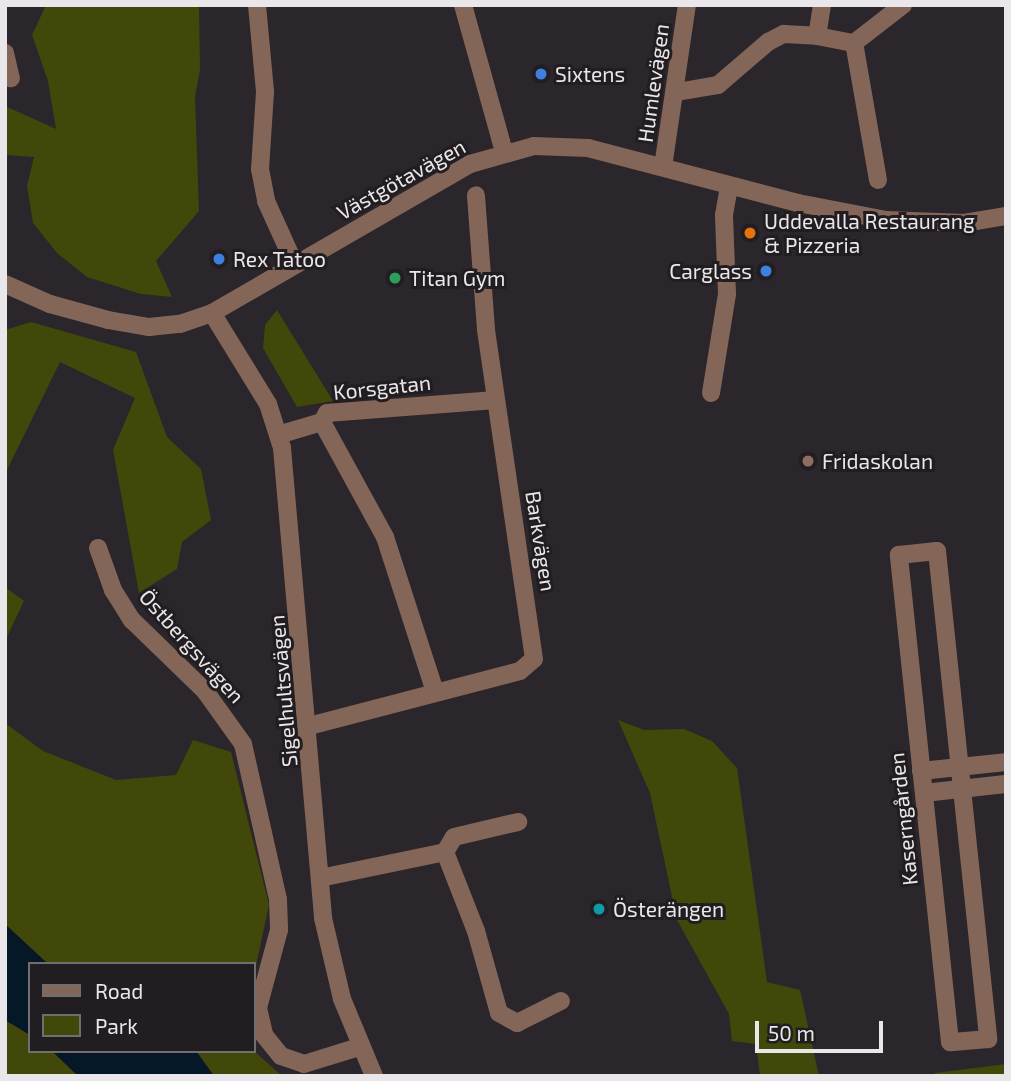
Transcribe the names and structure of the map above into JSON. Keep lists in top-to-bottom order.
{
  "streets": {
    "street": [
      "Humlevägen",
      "Västgötavägen",
      "Korsgatan",
      "Barkvägen",
      "Östbergsvägen",
      "Sigelhultsvägen",
      "Kaserngården"
    ]
  },
  "crossings": [
    ["Humlevägen", "Västgötavägen"],
    ["Västgötavägen", "Sigelhultsvägen"],
    ["Korsgatan", "Barkvägen"],
    ["Korsgatan", "Sigelhultsvägen"],
    ["Barkvägen", "Sigelhultsvägen"],
    ["Östbergsvägen", "Sigelhultsvägen"]
  ],
  "places": [
    "Sixtens",
    "Uddevalla Restaurang & Pizzeria",
    "Rex Tatoo",
    "Carglass",
    "Titan Gym",
    "Fridaskolan",
    "Österängen"
  ],
  "legend": ["Road", "Park"],
  "scale_bar": "50 m"
}
